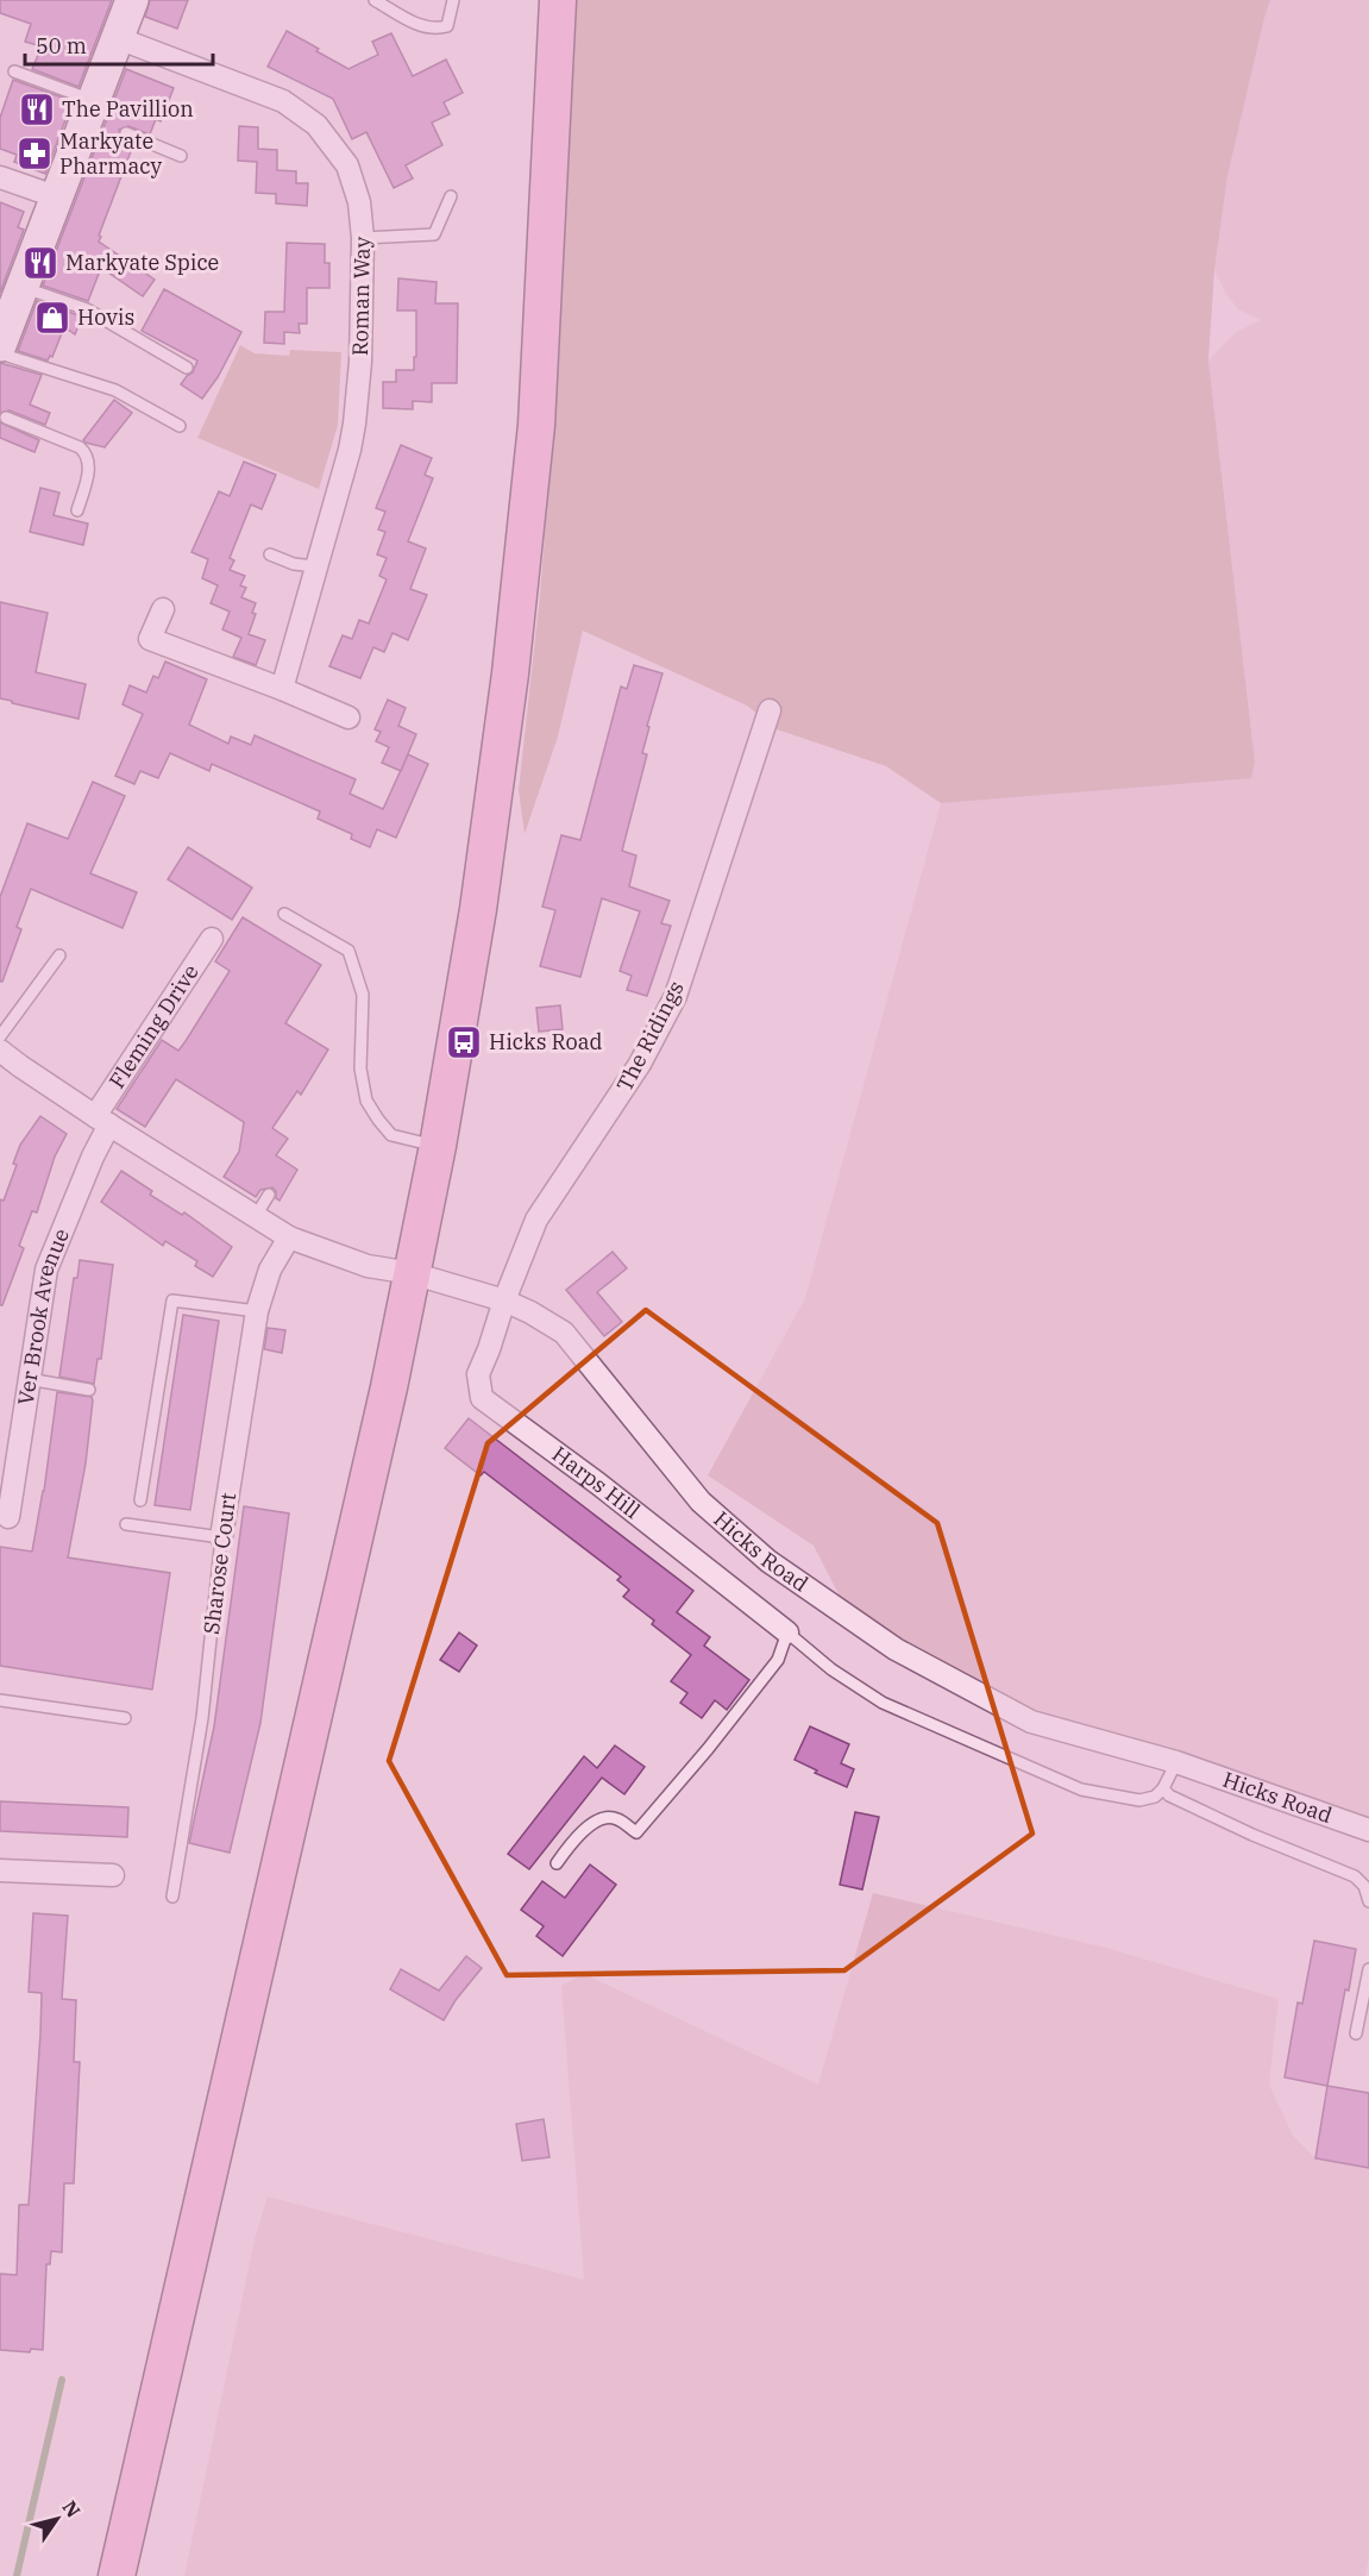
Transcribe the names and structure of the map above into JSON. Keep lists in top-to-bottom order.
{
  "streets": {
    "street": [
      "Roman Way",
      "Fleming Drive",
      "The Ridings",
      "Ver Brook Avenue",
      "Harps Hill",
      "Hicks Road",
      "Sharose Court"
    ]
  },
  "crossings": [
    ["Fleming Drive", "Ver Brook Avenue"],
    ["Fleming Drive", "Hicks Road"],
    ["The Ridings", "Harps Hill"],
    ["The Ridings", "Hicks Road"],
    ["Ver Brook Avenue", "Hicks Road"],
    ["Harps Hill", "Hicks Road"],
    ["Hicks Road", "Sharose Court"]
  ],
  "places": {
    "restaurant": ["The Pavillion", "Markyate Spice"],
    "pharmacy": ["Markyate Pharmacy"],
    "shop": ["Hovis"],
    "bus stop": ["Hicks Road"]
  },
  "scale_bar": "50 m",
  "north": "top right"
}
